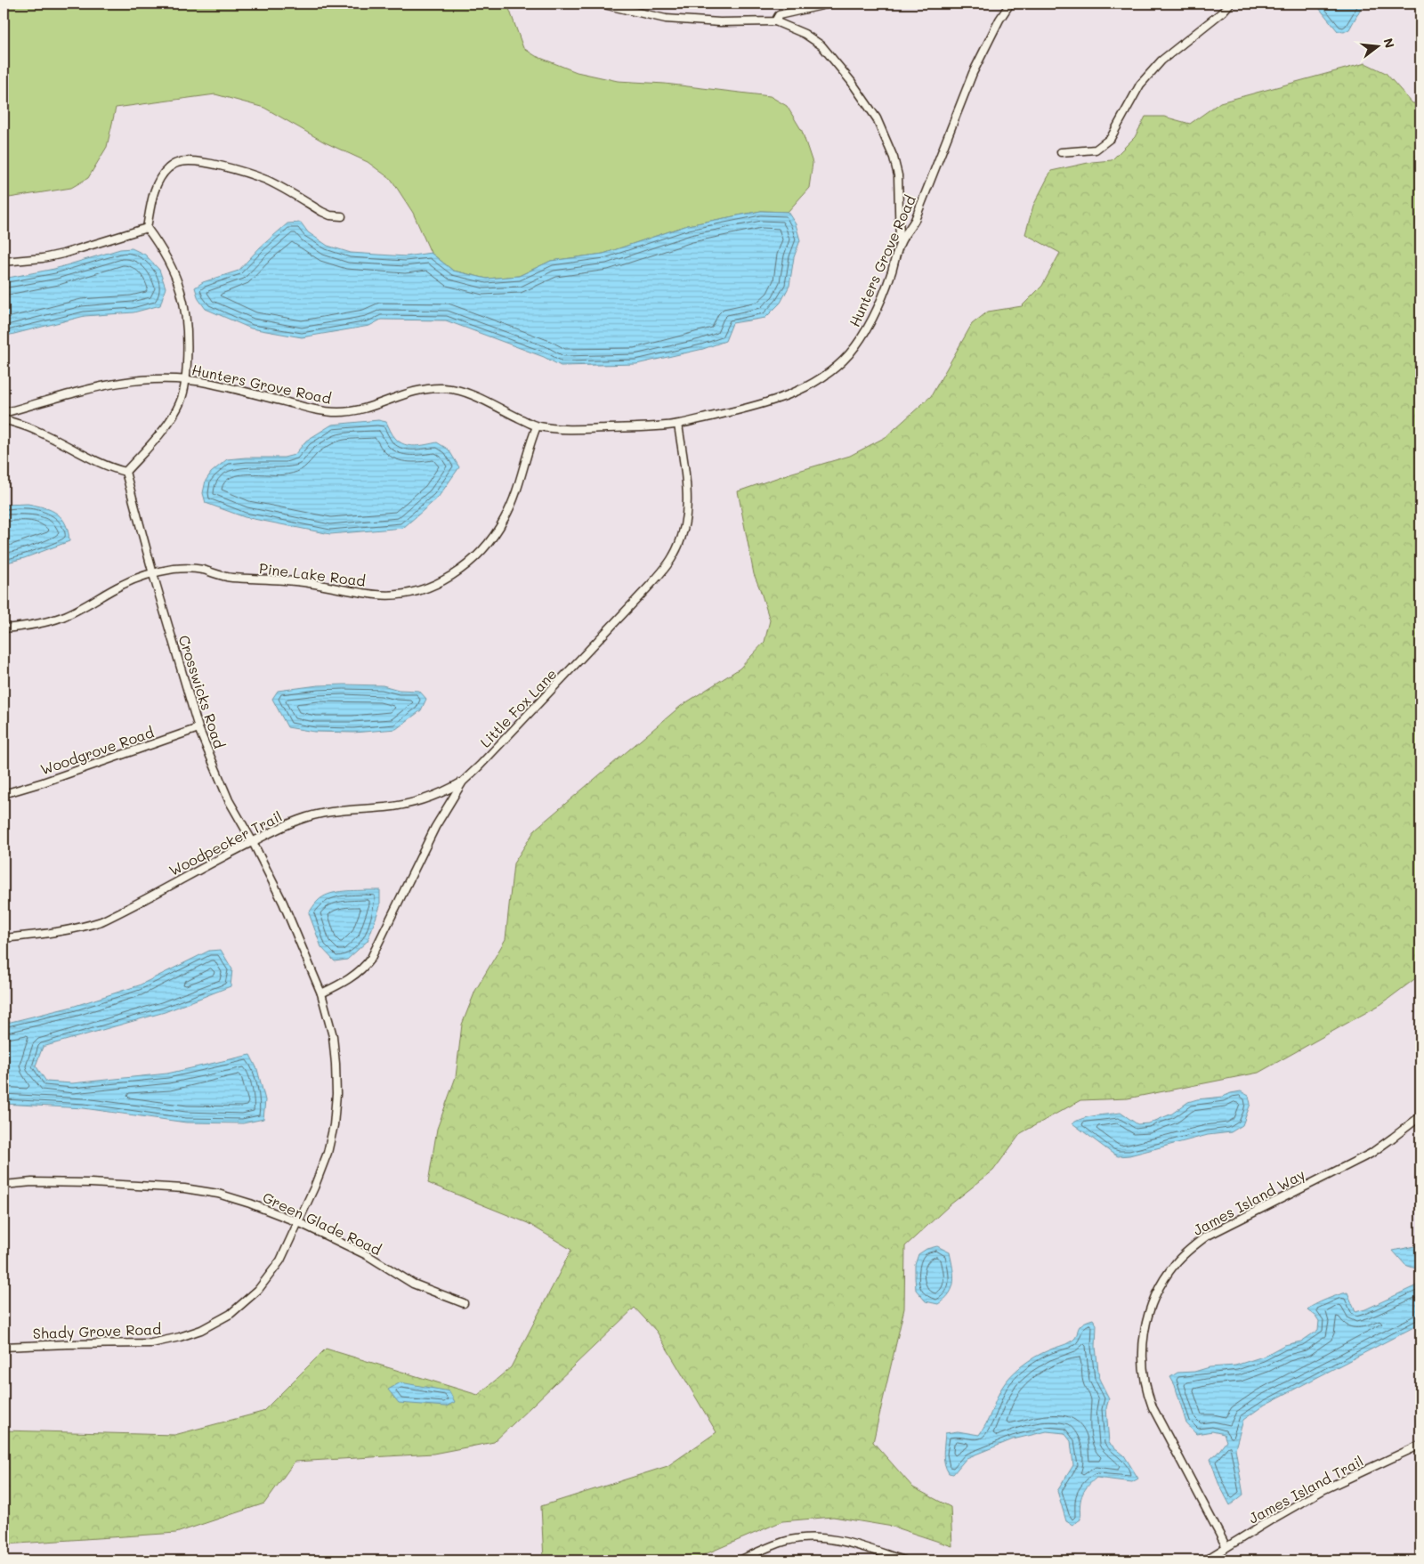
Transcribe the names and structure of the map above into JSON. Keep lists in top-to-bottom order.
{
  "streets": {
    "street": [
      "Hunters Grove Road",
      "Pine Lake Road",
      "Crosswicks Road",
      "Little Fox Lane",
      "Woodgrove Road",
      "Woodpecker Trail",
      "James Island Way",
      "Green Glade Road",
      "Shady Grove Road",
      "James Island Trail"
    ]
  },
  "crossings": [
    ["Hunters Grove Road", "Pine Lake Road"],
    ["Hunters Grove Road", "Little Fox Lane"],
    ["Pine Lake Road", "Crosswicks Road"],
    ["Crosswicks Road", "Little Fox Lane"],
    ["Crosswicks Road", "Woodgrove Road"],
    ["Crosswicks Road", "Woodpecker Trail"],
    ["Crosswicks Road", "Green Glade Road"],
    ["Crosswicks Road", "Shady Grove Road"],
    ["Little Fox Lane", "Woodpecker Trail"],
    ["James Island Way", "James Island Trail"],
    ["Green Glade Road", "Shady Grove Road"]
  ],
  "north": "right"
}
